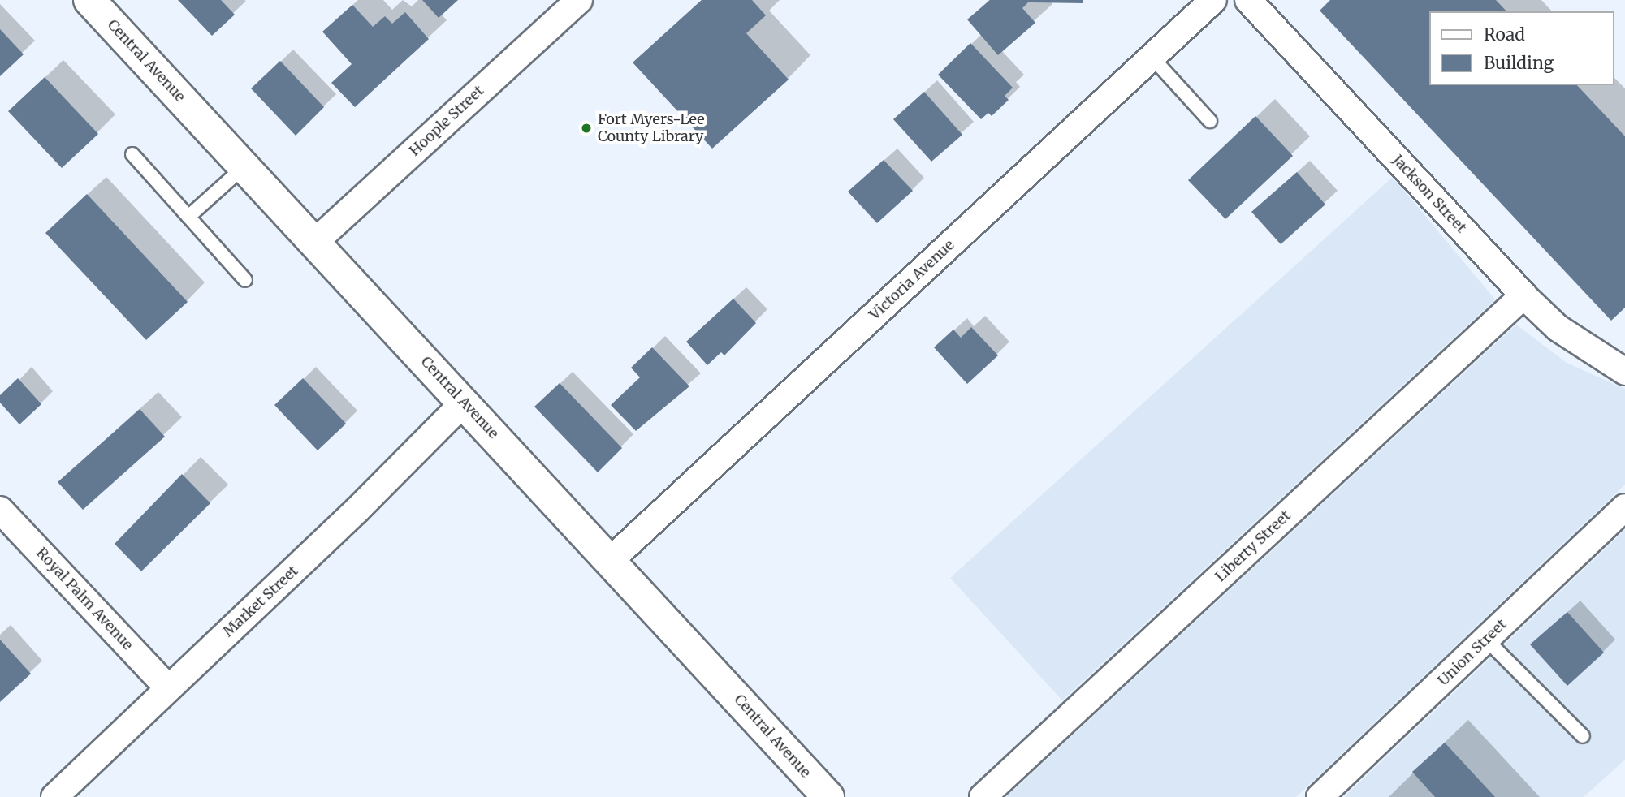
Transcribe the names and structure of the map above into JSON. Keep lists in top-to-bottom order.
{
  "streets": {
    "street": [
      "Central Avenue",
      "Hoople Street",
      "Jackson Street",
      "Victoria Avenue",
      "Liberty Street",
      "Royal Palm Avenue",
      "Market Street",
      "Union Street"
    ]
  },
  "crossings": [
    ["Central Avenue", "Hoople Street"],
    ["Central Avenue", "Victoria Avenue"],
    ["Central Avenue", "Market Street"],
    ["Jackson Street", "Liberty Street"],
    ["Royal Palm Avenue", "Market Street"]
  ],
  "places": ["Fort Myers-Lee County Library"],
  "legend": ["Road", "Building"]
}
